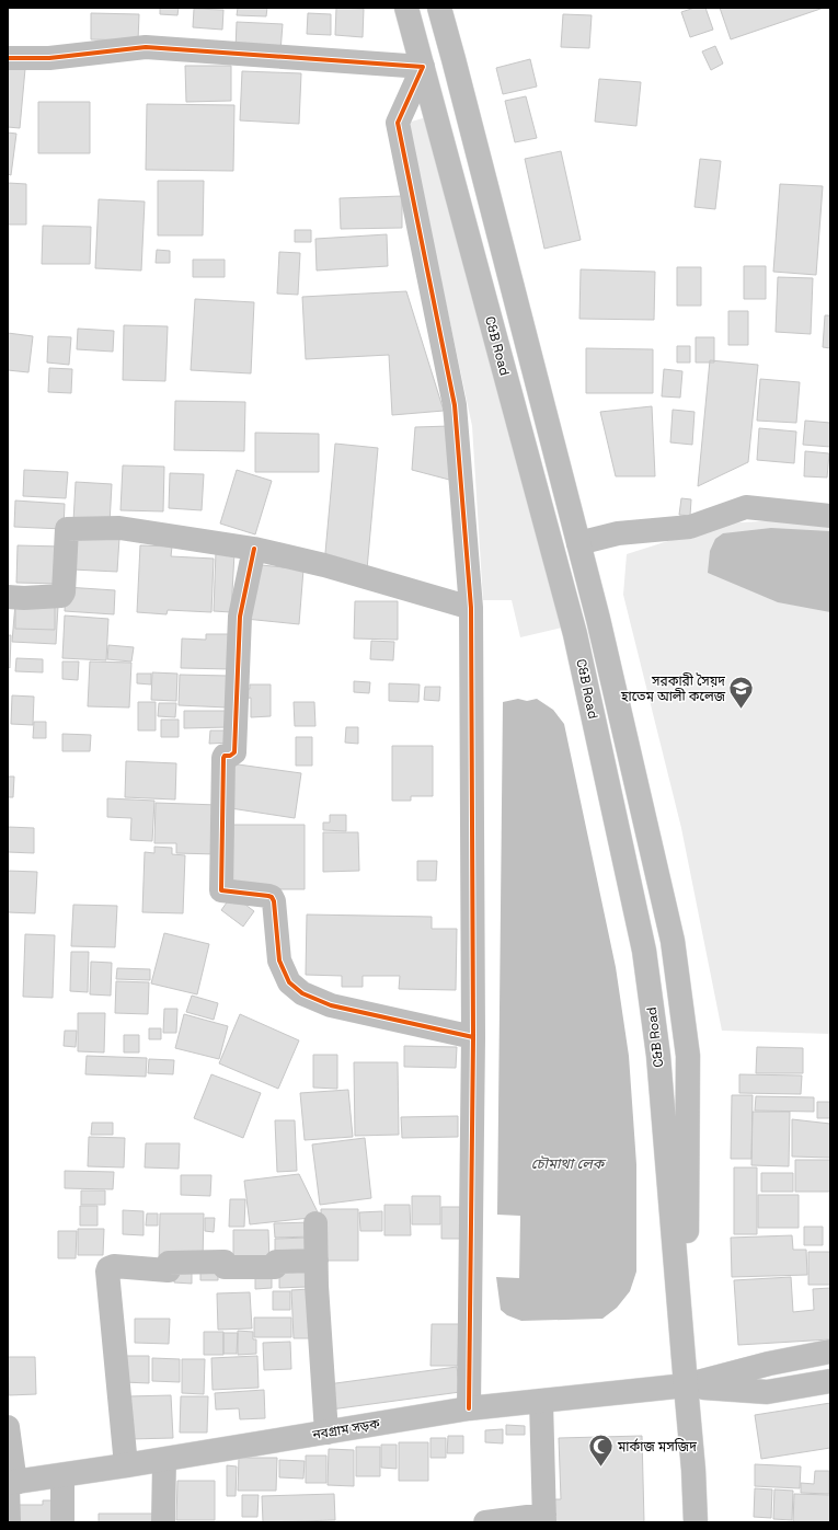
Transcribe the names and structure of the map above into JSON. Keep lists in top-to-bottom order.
{
  "streets": {
    "main road": ["C&B Road", "নবগ্রাম সড়ক"]
  },
  "crossings": [
    ["C&B Road", "নবগ্রাম সড়ক"]
  ],
  "water": ["চৌমাথা লেক"],
  "places": {
    "school or university": ["সরকারী সৈয়দ হাতেম আলী কলেজ"],
    "mosque": ["মার্কাজ মসজিদ"]
  }
}
